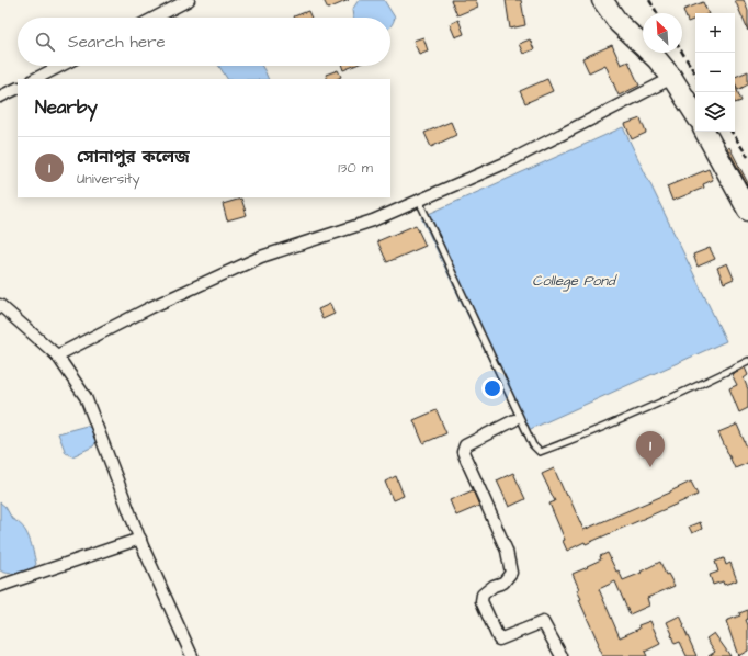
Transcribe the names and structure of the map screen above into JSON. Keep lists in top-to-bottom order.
{
  "water": ["College Pond"],
  "north": "top left",
  "page": {
    "map_buttons": ["+", "−"],
    "search": "Search here",
    "heading": "Nearby",
    "list": [
      {
        "mark": "1",
        "name": "সোনাপুর কলেজ",
        "note": "University",
        "value": "130 m"
      }
    ],
    "pins": "1"
  }
}
